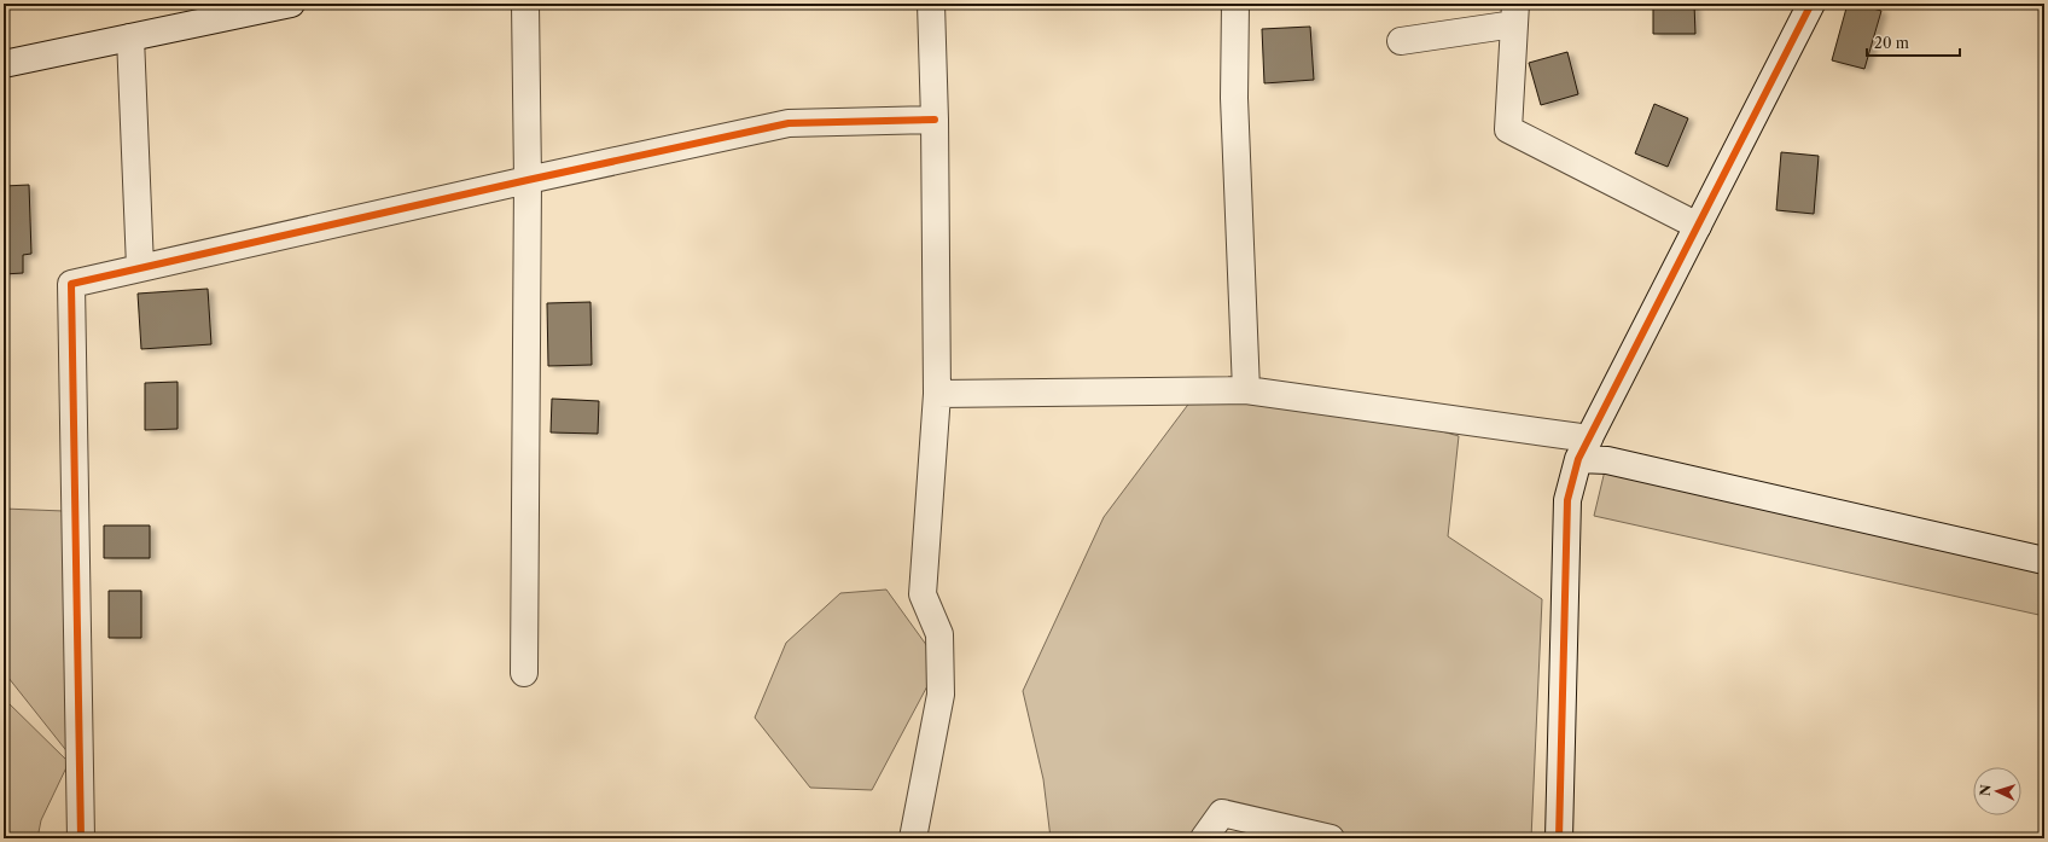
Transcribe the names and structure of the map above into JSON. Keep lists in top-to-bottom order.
{
  "scale_bar": "20 m",
  "north": "left"
}
